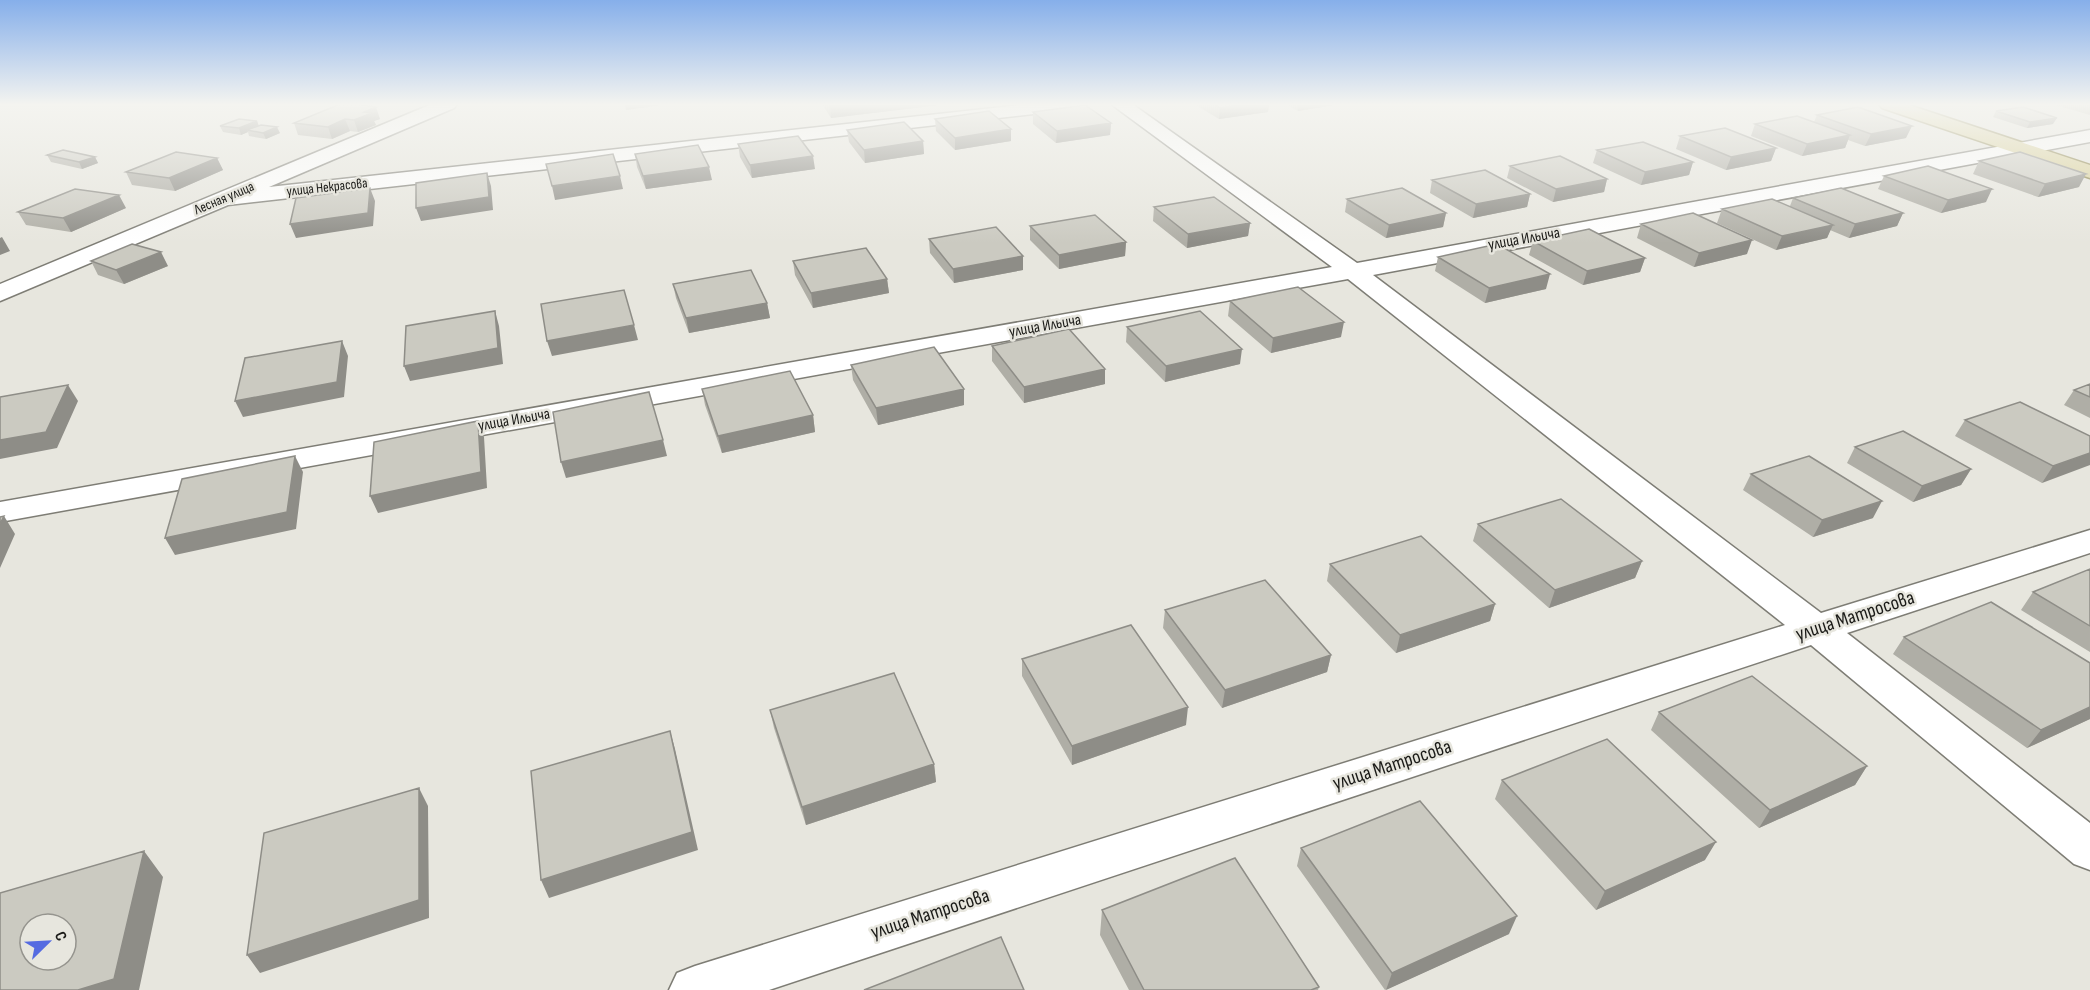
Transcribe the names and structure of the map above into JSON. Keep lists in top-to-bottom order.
{
  "streets": {
    "street": [
      "улица Некрасова",
      "Лесная улица",
      "улица Ильича",
      "улица Матросова"
    ]
  },
  "crossings": [
    ["улица Некрасова", "Лесная улица"]
  ],
  "north": "top right"
}
